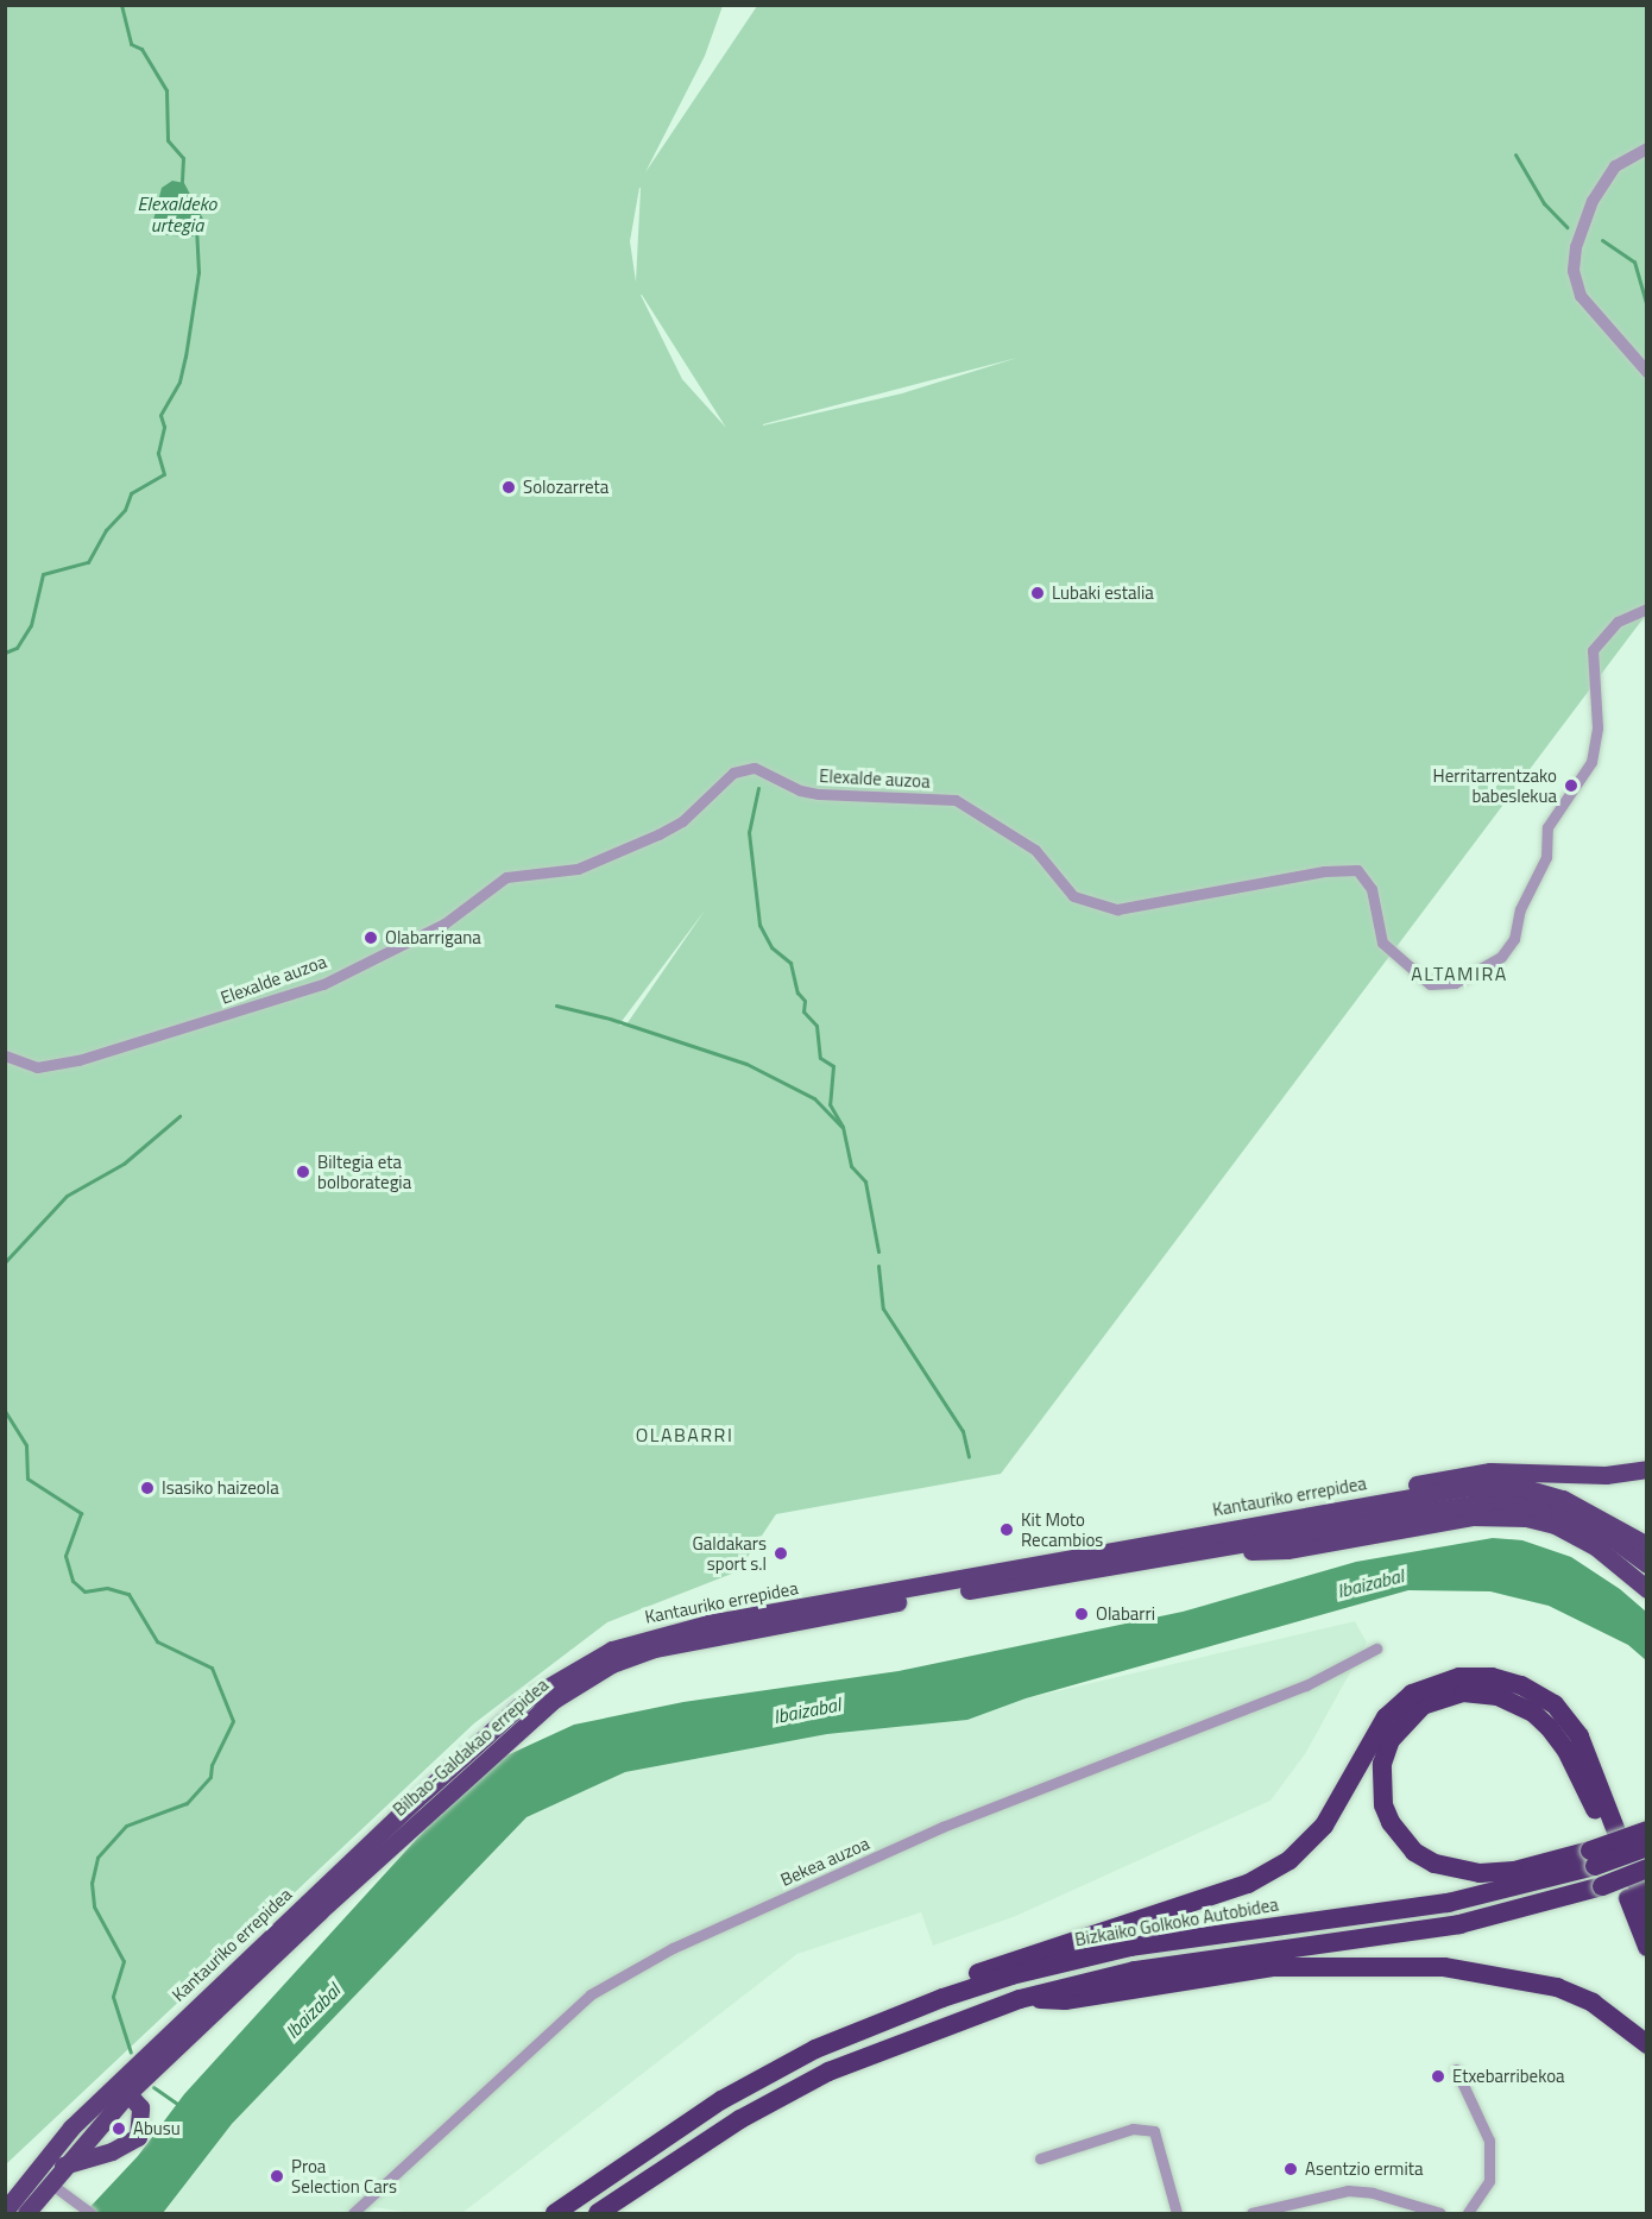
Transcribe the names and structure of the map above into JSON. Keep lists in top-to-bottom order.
{
  "streets": {
    "highway": ["Kantauriko errepidea", "Bilbao-Galdakao errepidea", "Bizkaiko Golkoko Autobidea"],
    "street": ["Elexalde auzoa", "Bekea auzoa"]
  },
  "crossings": [
    ["Kantauriko errepidea", "Bilbao-Galdakao errepidea"]
  ],
  "districts": ["ALTAMIRA", "OLABARRI"],
  "water": ["Elexaldeko urtegia", "Ibaizabal"],
  "places": [
    "Solozarreta",
    "Lubaki estalia",
    "Herritarrentzako babeslekua",
    "Olabarrigana",
    "Biltegia eta bolborategia",
    "Isasiko haizeola",
    "Kit Moto Recambios",
    "Galdakars sport s.l",
    "Olabarri",
    "Etxebarribekoa",
    "Abusu",
    "Asentzio ermita",
    "Proa Selection Cars"
  ]
}
